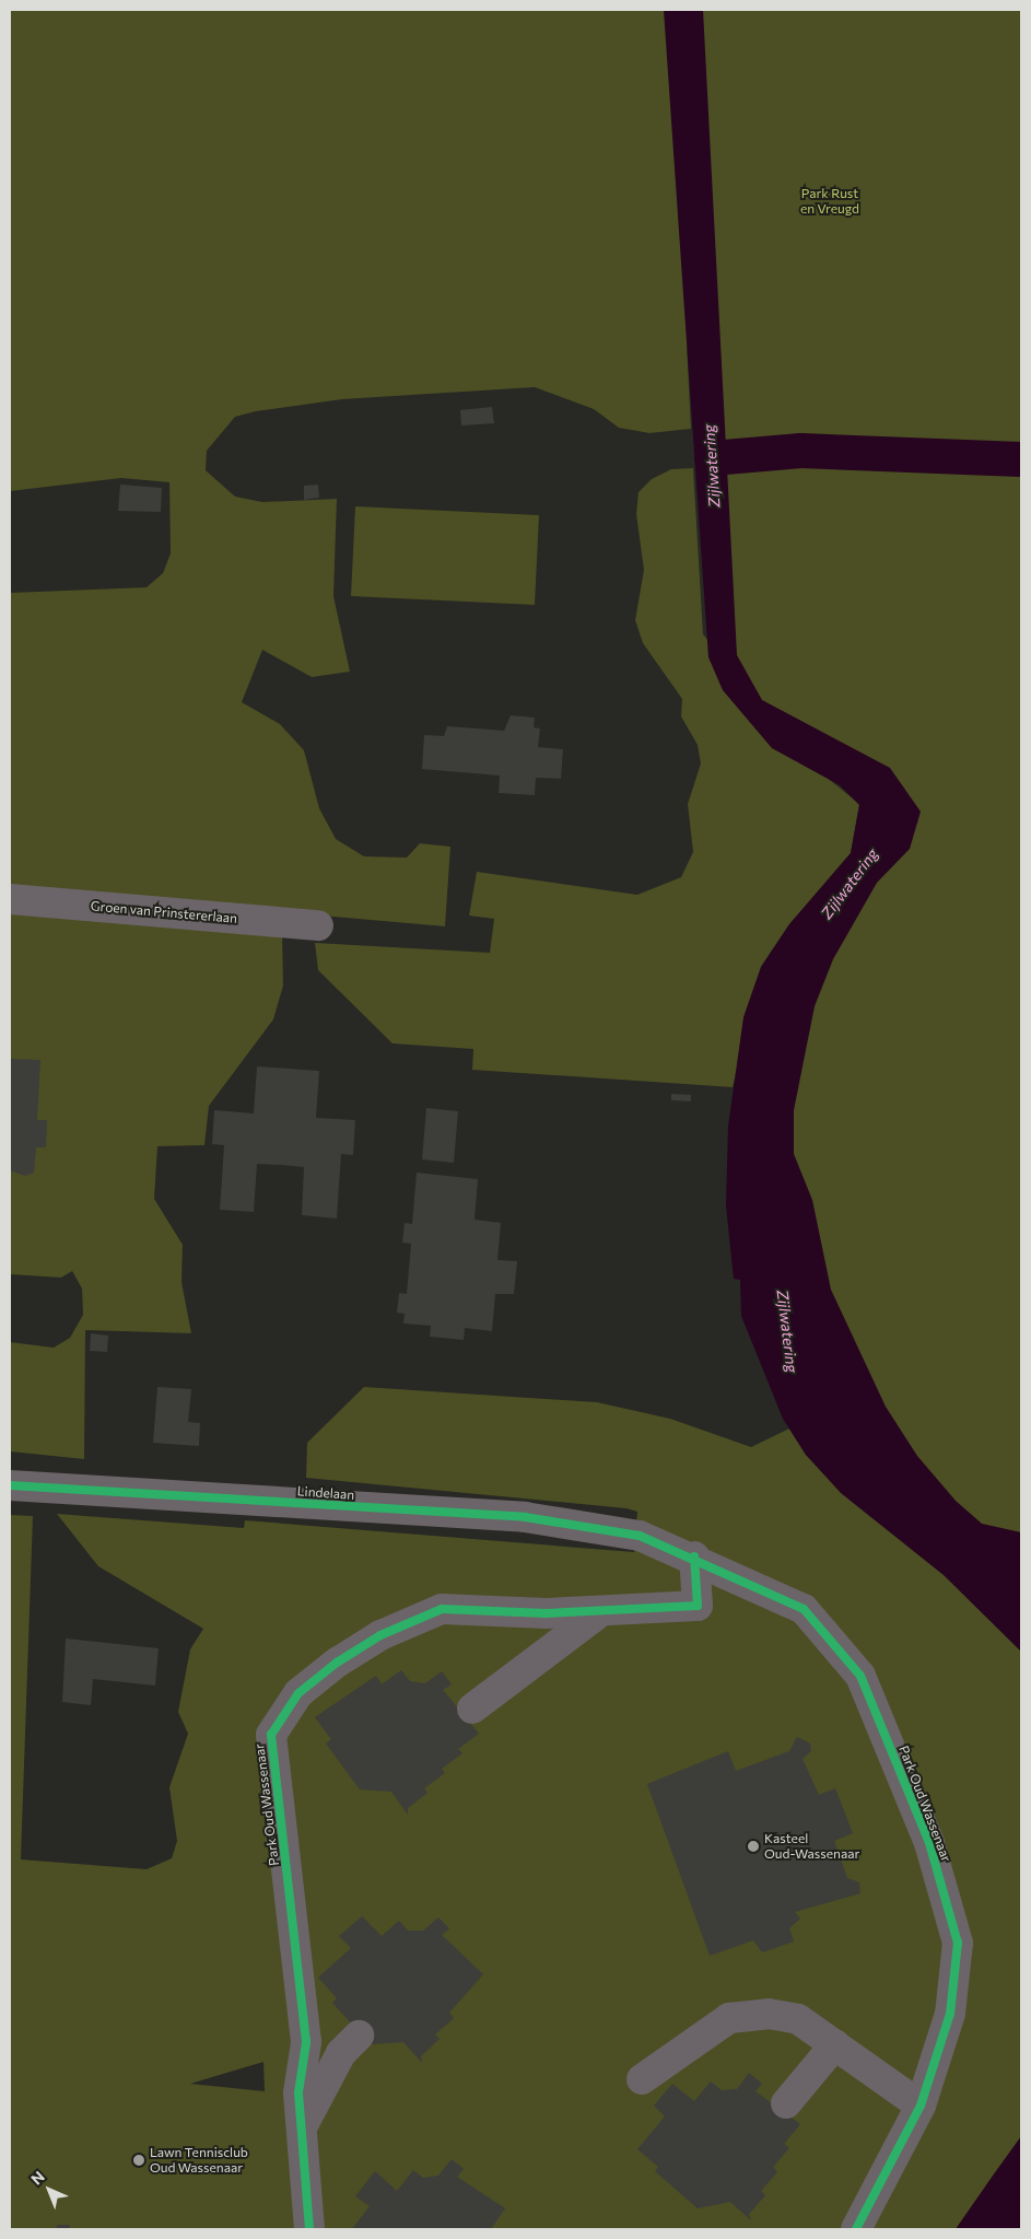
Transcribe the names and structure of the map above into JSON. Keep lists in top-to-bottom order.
{
  "streets": {
    "street": ["Groen van Prinstererlaan", "Lindelaan", "Park Oud Wassenaar"]
  },
  "crossings": [
    ["Lindelaan", "Park Oud Wassenaar"]
  ],
  "water": ["Zijlwatering"],
  "parks": ["Park Rust en Vreugd"],
  "places": ["Kasteel Oud-Wassenaar", "Lawn Tennisclub Oud Wassenaar"],
  "north": "top left"
}
